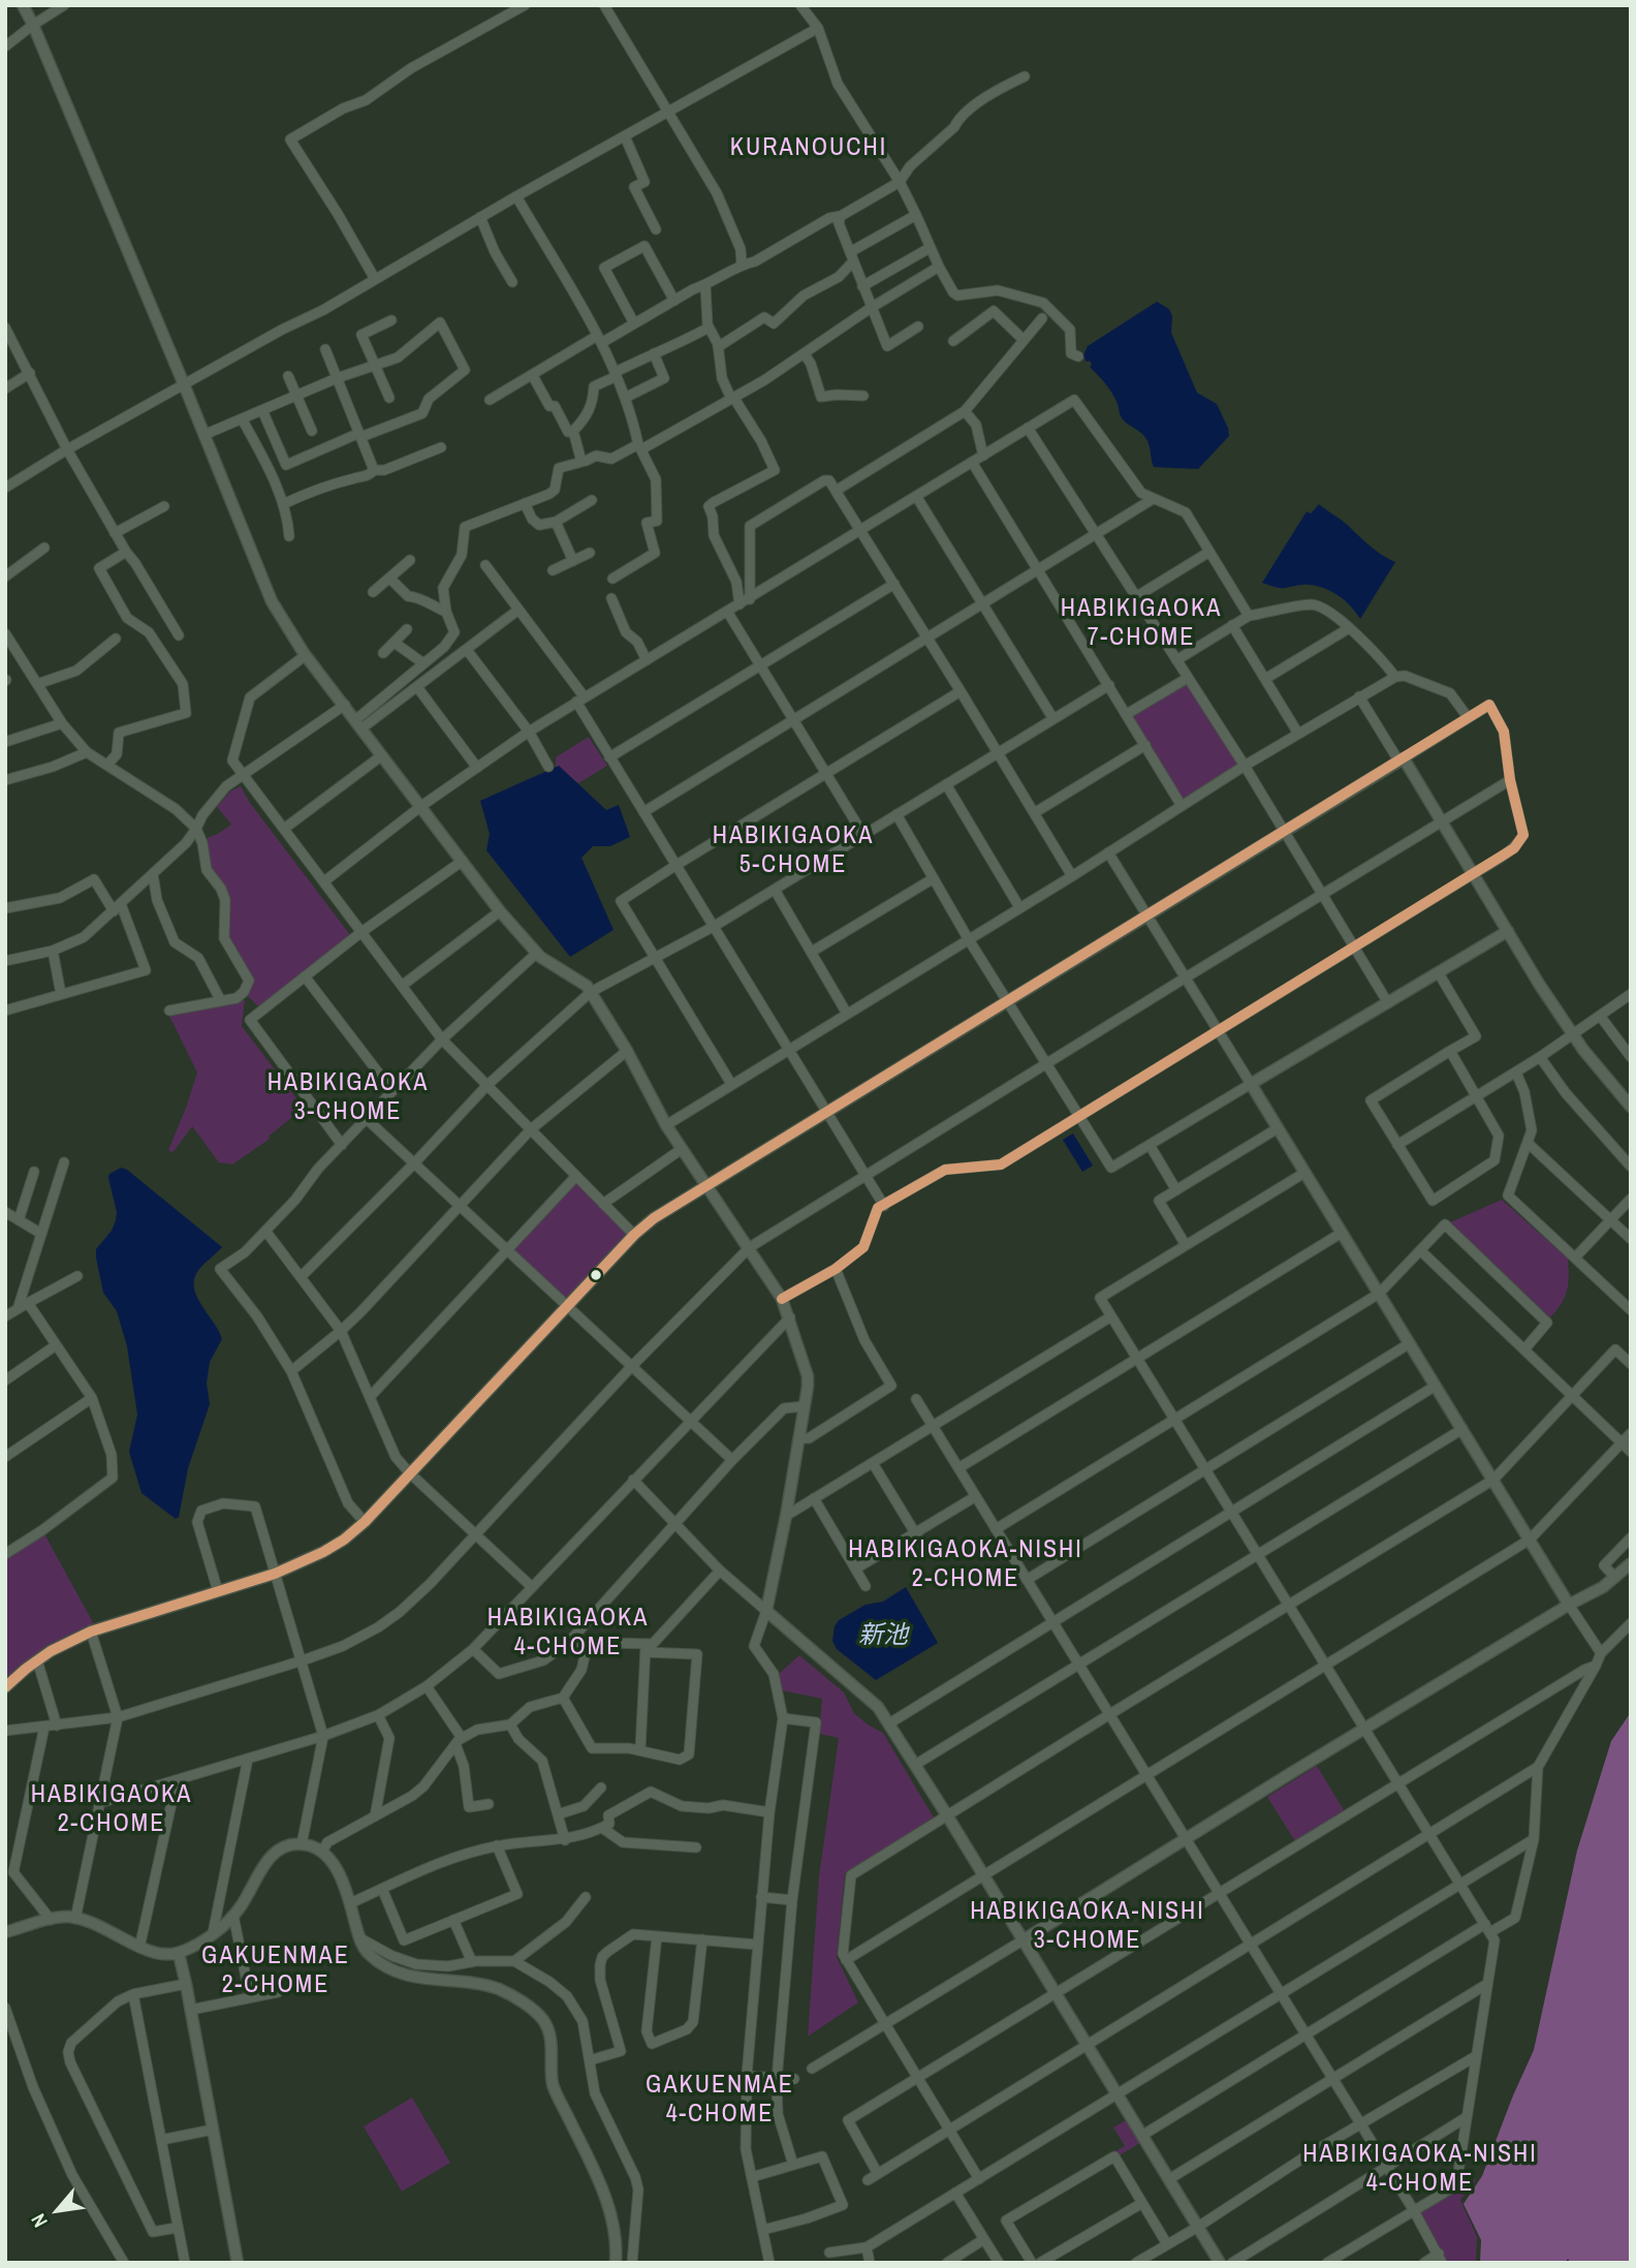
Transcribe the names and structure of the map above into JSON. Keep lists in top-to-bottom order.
{
  "districts": [
    "KURANOUCHI",
    "HABIKIGAOKA 7-CHOME",
    "HABIKIGAOKA 5-CHOME",
    "HABIKIGAOKA 3-CHOME",
    "HABIKIGAOKA-NISHI 2-CHOME",
    "HABIKIGAOKA 4-CHOME",
    "HABIKIGAOKA 2-CHOME",
    "HABIKIGAOKA-NISHI 3-CHOME",
    "GAKUENMAE 2-CHOME",
    "GAKUENMAE 4-CHOME",
    "HABIKIGAOKA-NISHI 4-CHOME"
  ],
  "water": ["新池"],
  "north": "bottom left"
}
